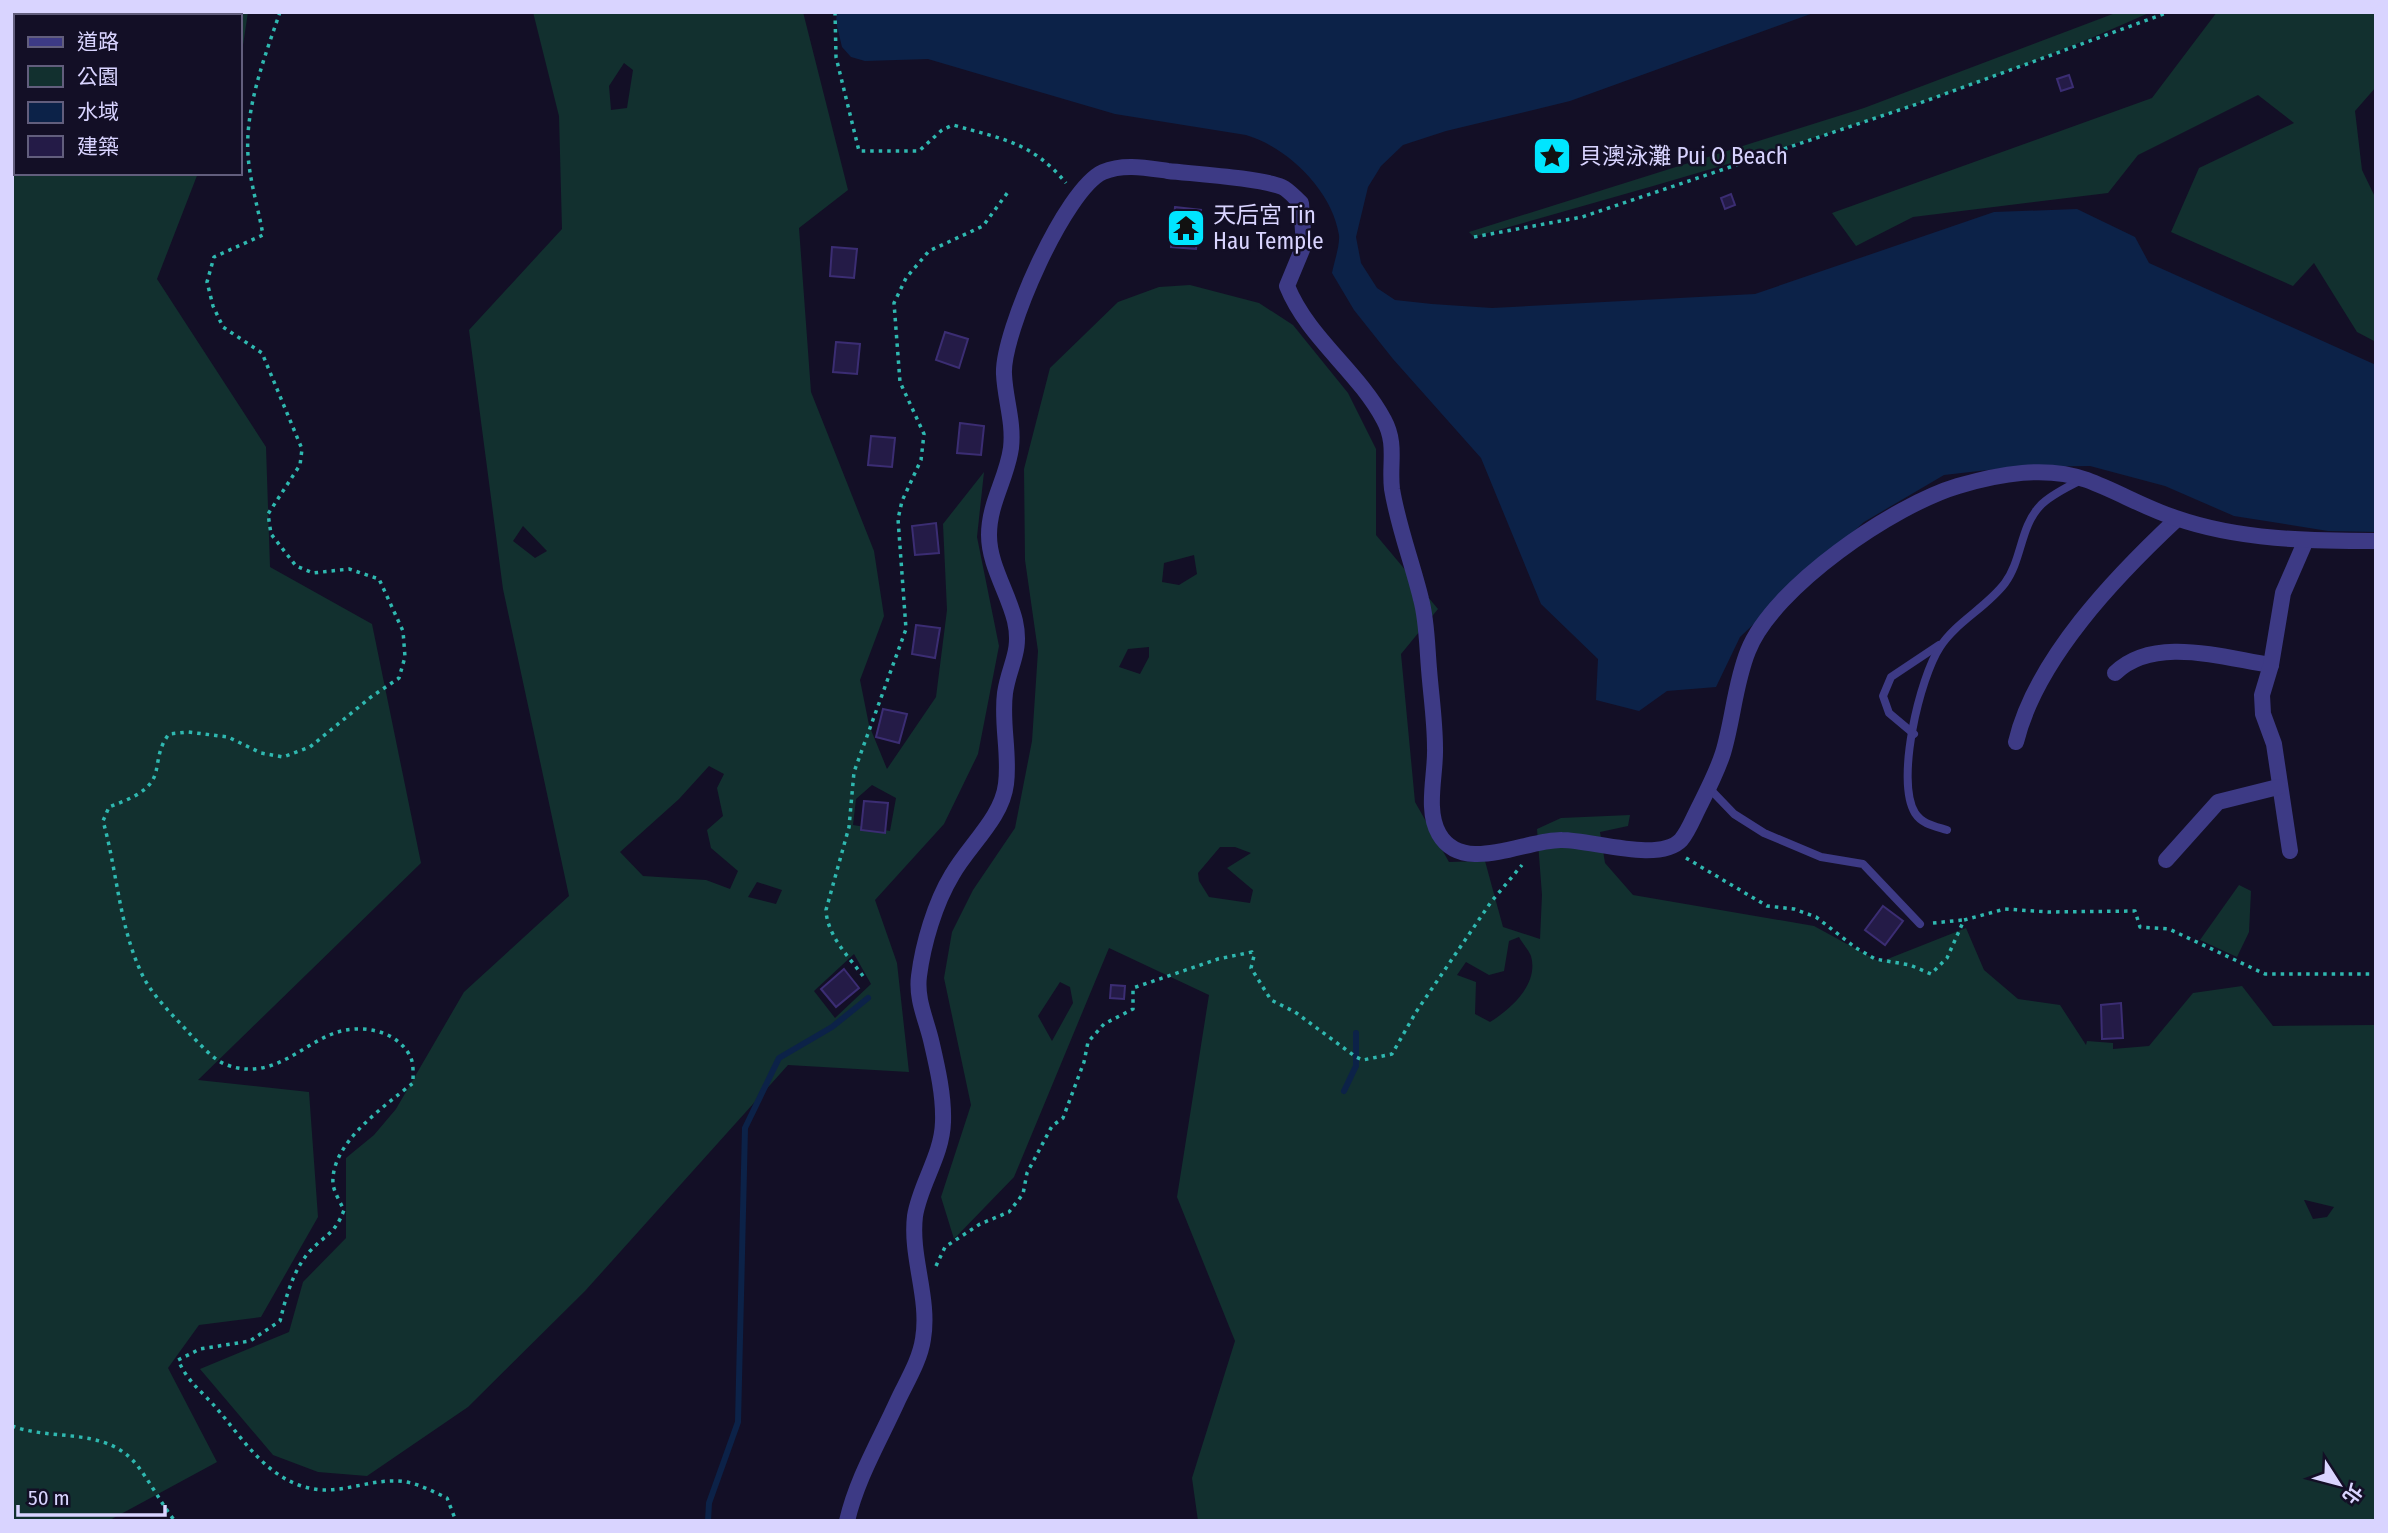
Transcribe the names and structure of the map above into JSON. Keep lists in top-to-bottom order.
{
  "places": {
    "place": ["貝澳泳灘 Pui O Beach"],
    "temple": ["天后宮 Tin Hau Temple"]
  },
  "legend": [
    "道路",
    "公園",
    "水域",
    "建築"
  ],
  "scale_bar": "50 m",
  "north": "bottom right"
}
